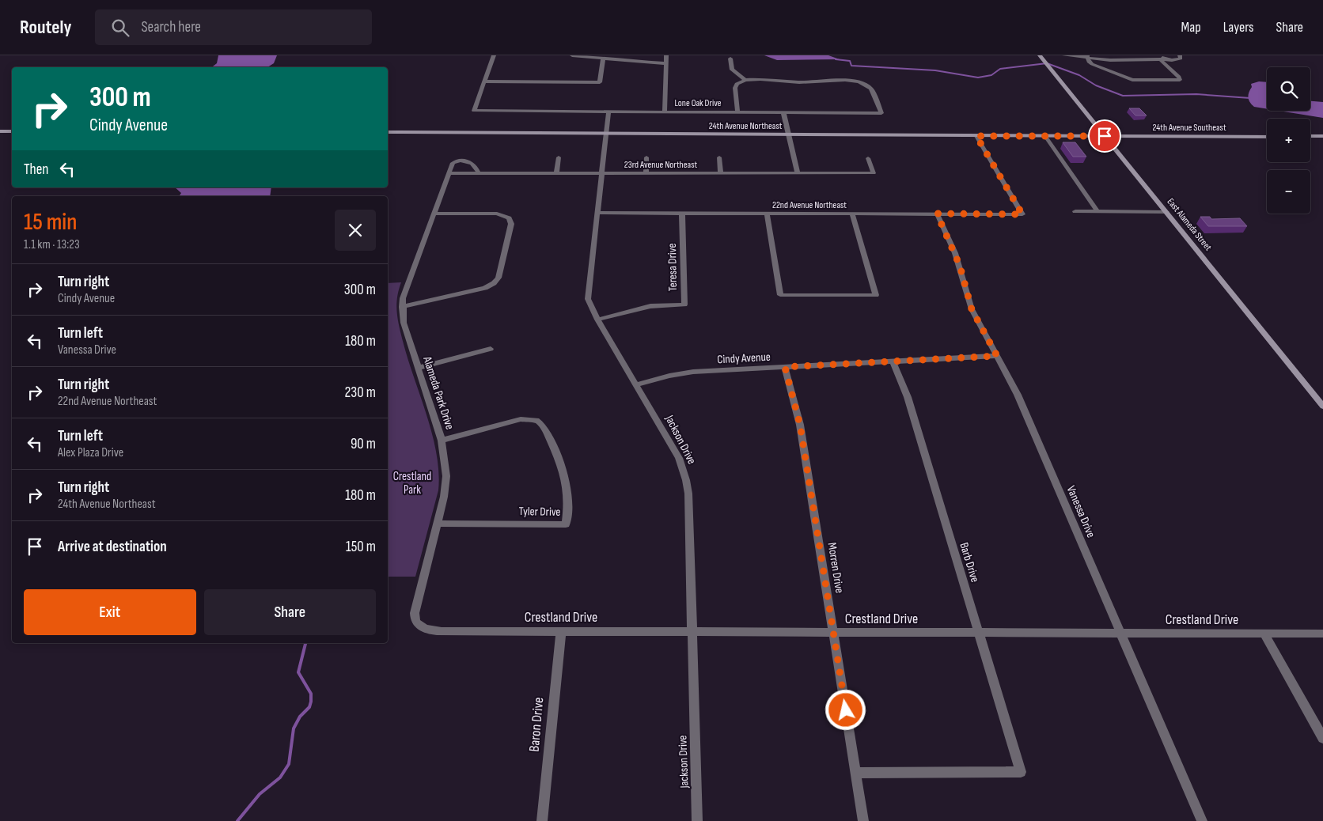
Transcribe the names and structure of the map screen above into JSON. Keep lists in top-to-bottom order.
{
  "streets": {
    "street": [
      "Lone Oak Drive",
      "24th Avenue Northeast",
      "24th Avenue Southeast",
      "23rd Avenue Northeast",
      "22nd Avenue Northeast",
      "East Alameda Street",
      "Teresa Drive",
      "Cindy Avenue",
      "Alameda Park Drive",
      "Jackson Drive",
      "Tyler Drive",
      "Vanessa Drive",
      "Barb Drive",
      "Morren Drive",
      "Crestland Drive",
      "Baron Drive"
    ]
  },
  "crossings": [
    ["Lone Oak Drive", "Jackson Drive"],
    ["24th Avenue Northeast", "24th Avenue Southeast"],
    ["24th Avenue Northeast", "22nd Avenue Northeast"],
    ["24th Avenue Northeast", "East Alameda Street"],
    ["24th Avenue Northeast", "Jackson Drive"],
    ["24th Avenue Southeast", "East Alameda Street"],
    ["23rd Avenue Northeast", "Alameda Park Drive"],
    ["23rd Avenue Northeast", "Jackson Drive"],
    ["22nd Avenue Northeast", "Teresa Drive"],
    ["22nd Avenue Northeast", "Jackson Drive"],
    ["22nd Avenue Northeast", "Vanessa Drive"],
    ["Teresa Drive", "Jackson Drive"],
    ["Cindy Avenue", "Jackson Drive"],
    ["Cindy Avenue", "Vanessa Drive"],
    ["Cindy Avenue", "Barb Drive"],
    ["Cindy Avenue", "Morren Drive"],
    ["Alameda Park Drive", "Tyler Drive"],
    ["Alameda Park Drive", "Crestland Drive"],
    ["Jackson Drive", "Crestland Drive"],
    ["Vanessa Drive", "Crestland Drive"],
    ["Barb Drive", "Morren Drive"],
    ["Barb Drive", "Crestland Drive"],
    ["Morren Drive", "Crestland Drive"],
    ["Crestland Drive", "Baron Drive"]
  ],
  "parks": ["Crestland Park"],
  "page": {
    "header": "Routely",
    "search": "Search here",
    "nav": ["Map", "Layers", "Share"],
    "map_buttons": ["+", "−"],
    "turn": ["300 m", "Cindy Avenue"],
    "then": "Then",
    "heading": ["15 min", "1.1 km · 13:23"],
    "list": [
      {
        "name": "Turn right",
        "note": "Cindy Avenue",
        "value": "300 m"
      },
      {
        "name": "Turn left",
        "note": "Vanessa Drive",
        "value": "180 m"
      },
      {
        "name": "Turn right",
        "note": "22nd Avenue Northeast",
        "value": "230 m"
      },
      {
        "name": "Turn left",
        "note": "Alex Plaza Drive",
        "value": "90 m"
      },
      {
        "name": "Turn right",
        "note": "24th Avenue Northeast",
        "value": "180 m"
      },
      {
        "name": "Arrive at destination",
        "value": "150 m"
      }
    ],
    "buttons": ["Exit", "Share"]
  }
}
